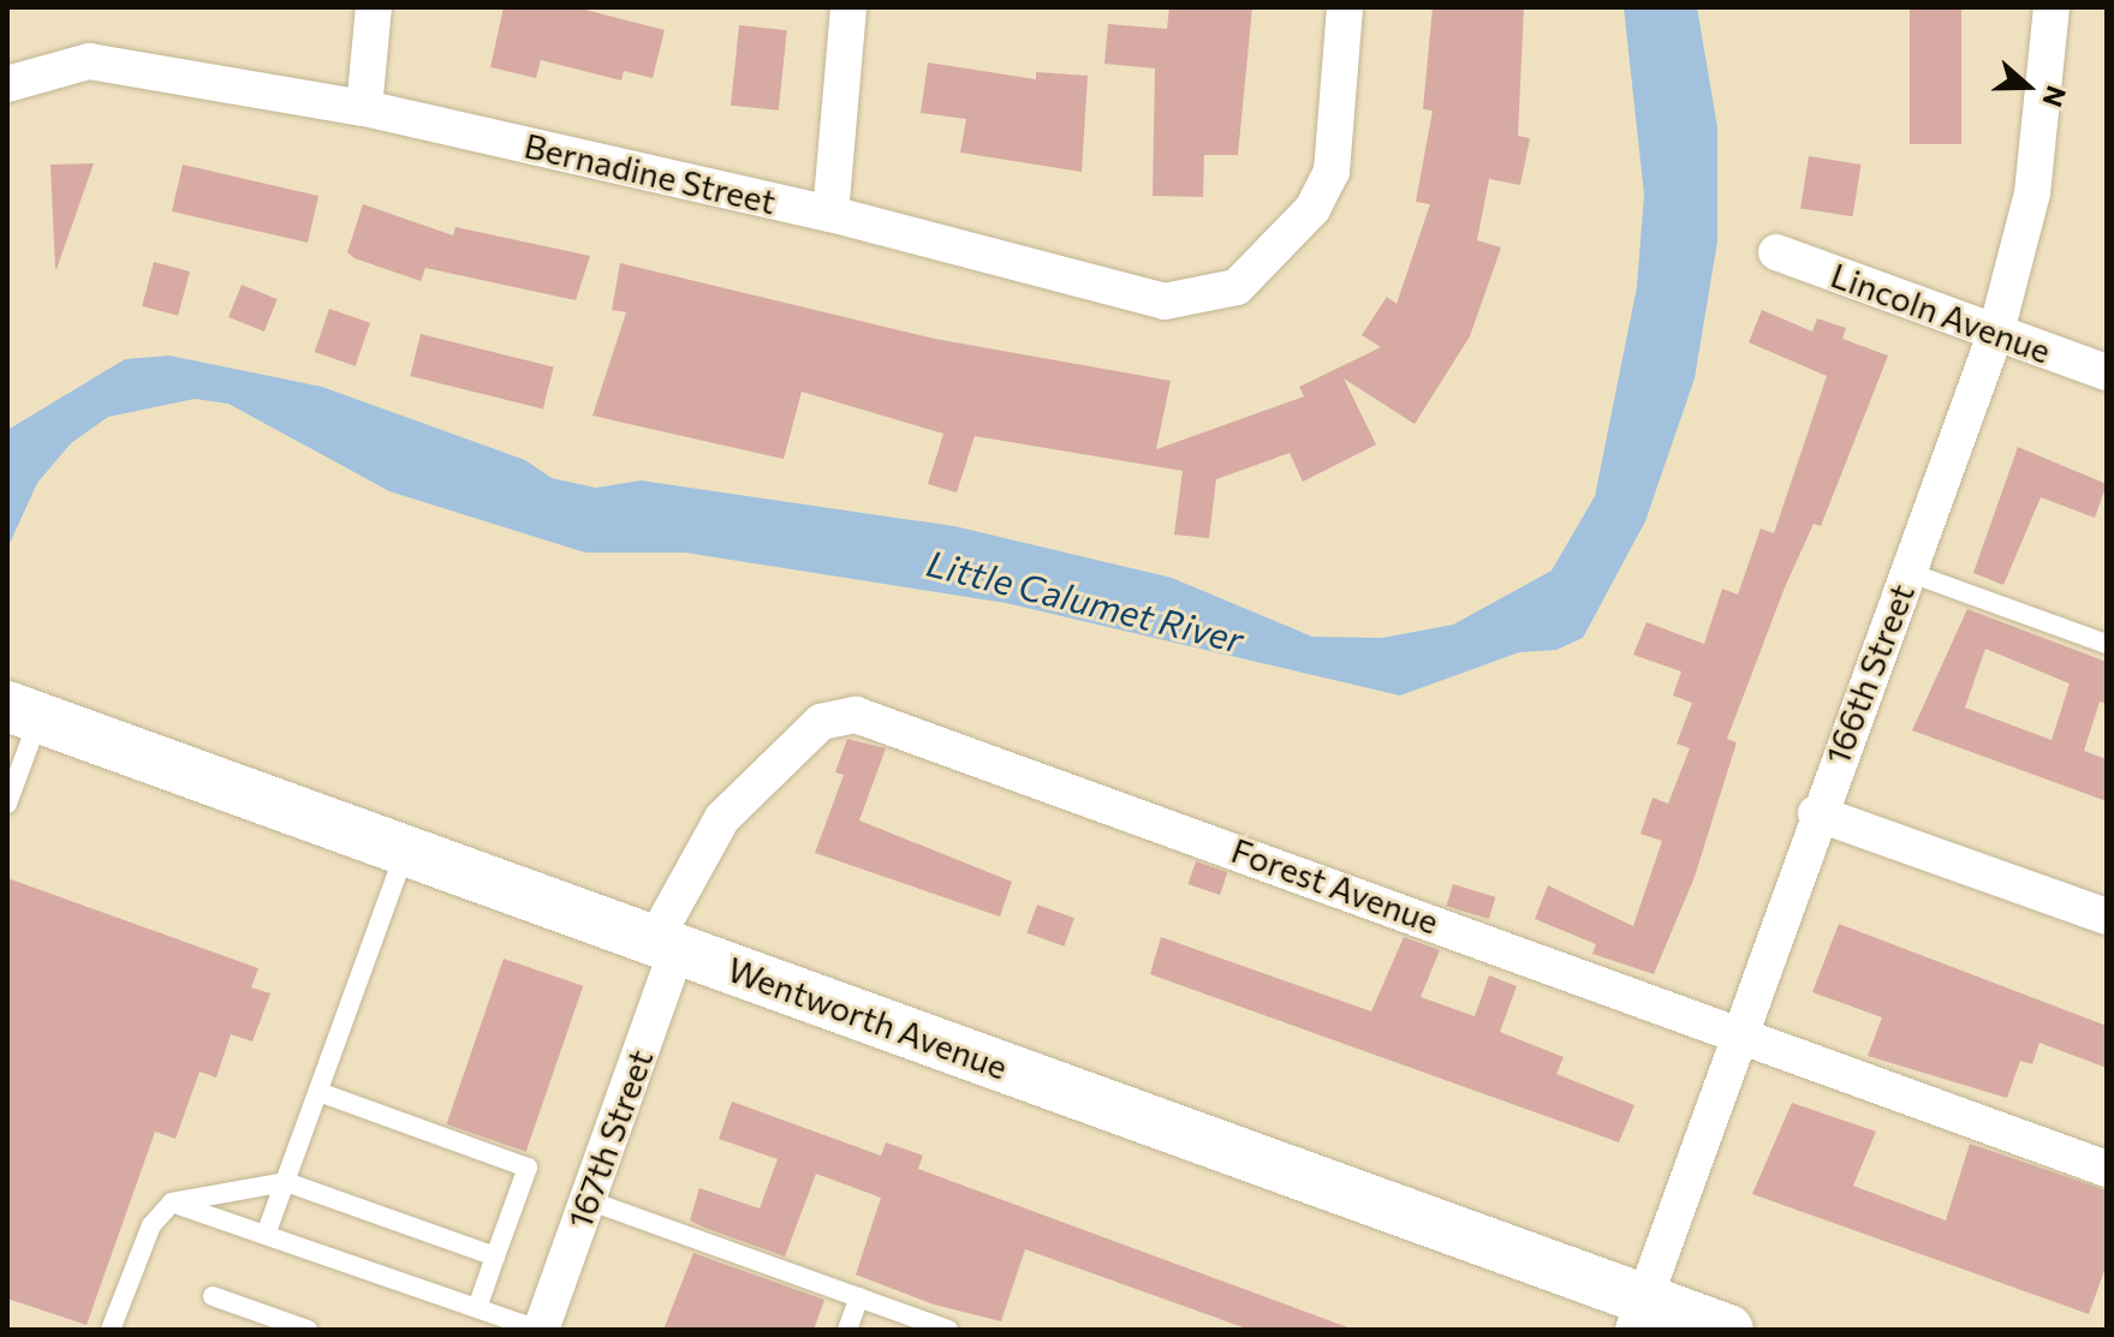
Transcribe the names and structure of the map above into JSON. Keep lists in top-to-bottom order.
{
  "streets": {
    "street": [
      "Bernadine Street",
      "Lincoln Avenue",
      "166th Street",
      "Forest Avenue",
      "Wentworth Avenue",
      "167th Street"
    ]
  },
  "crossings": [
    ["Lincoln Avenue", "166th Street"],
    ["166th Street", "Forest Avenue"],
    ["166th Street", "Wentworth Avenue"],
    ["Forest Avenue", "Wentworth Avenue"],
    ["Forest Avenue", "167th Street"],
    ["Wentworth Avenue", "167th Street"]
  ],
  "water": ["Little Calumet River"],
  "north": "right"
}
